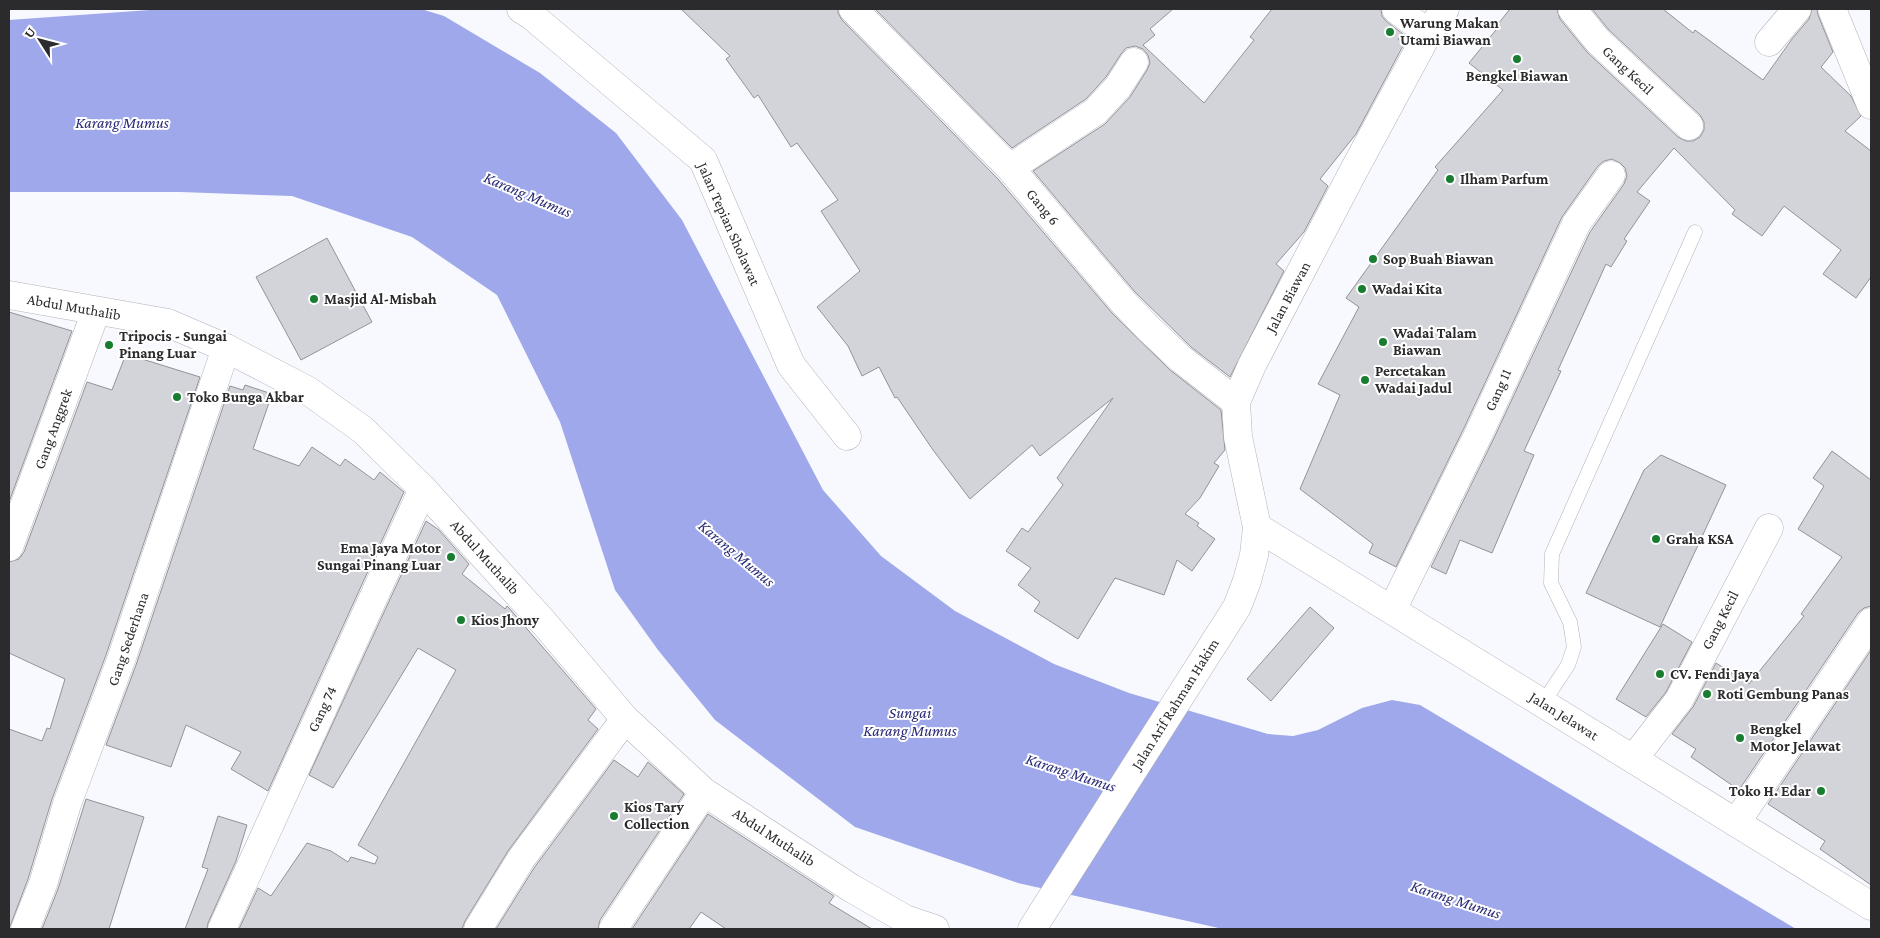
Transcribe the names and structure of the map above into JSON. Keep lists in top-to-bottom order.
{
  "streets": {
    "street": [
      "Gang Kecil",
      "Gang 6",
      "Jalan Tepian Sholawat",
      "Jalan Biawan",
      "Abdul Muthalib",
      "Gang 11",
      "Gang Anggrek",
      "Gang Sederhana",
      "Jalan Arif Rahman Hakim",
      "Gang 74",
      "Jalan Jelawat"
    ]
  },
  "crossings": [
    ["Gang Kecil", "Jalan Jelawat"],
    ["Gang 6", "Jalan Biawan"],
    ["Jalan Biawan", "Jalan Arif Rahman Hakim"],
    ["Jalan Biawan", "Jalan Jelawat"],
    ["Abdul Muthalib", "Gang Anggrek"],
    ["Abdul Muthalib", "Gang Sederhana"],
    ["Abdul Muthalib", "Gang 74"],
    ["Gang 11", "Jalan Jelawat"]
  ],
  "water": ["Karang Mumus", "Sungai Karang Mumus"],
  "places": [
    "Warung Makan Utami Biawan",
    "Bengkel Biawan",
    "Ilham Parfum",
    "Sop Buah Biawan",
    "Wadai Kita",
    "Masjid Al-Misbah",
    "Wadai Talam Biawan",
    "Tripocis - Sungai Pinang Luar",
    "Percetakan Wadai Jadul",
    "Toko Bunga Akbar",
    "Graha KSA",
    "Ema Jaya Motor Sungai Pinang Luar",
    "Kios Jhony",
    "CV. Fendi Jaya",
    "Roti Gembung Panas",
    "Bengkel Motor Jelawat",
    "Toko H. Edar",
    "Kios Tary Collection"
  ],
  "north": "top left"
}
